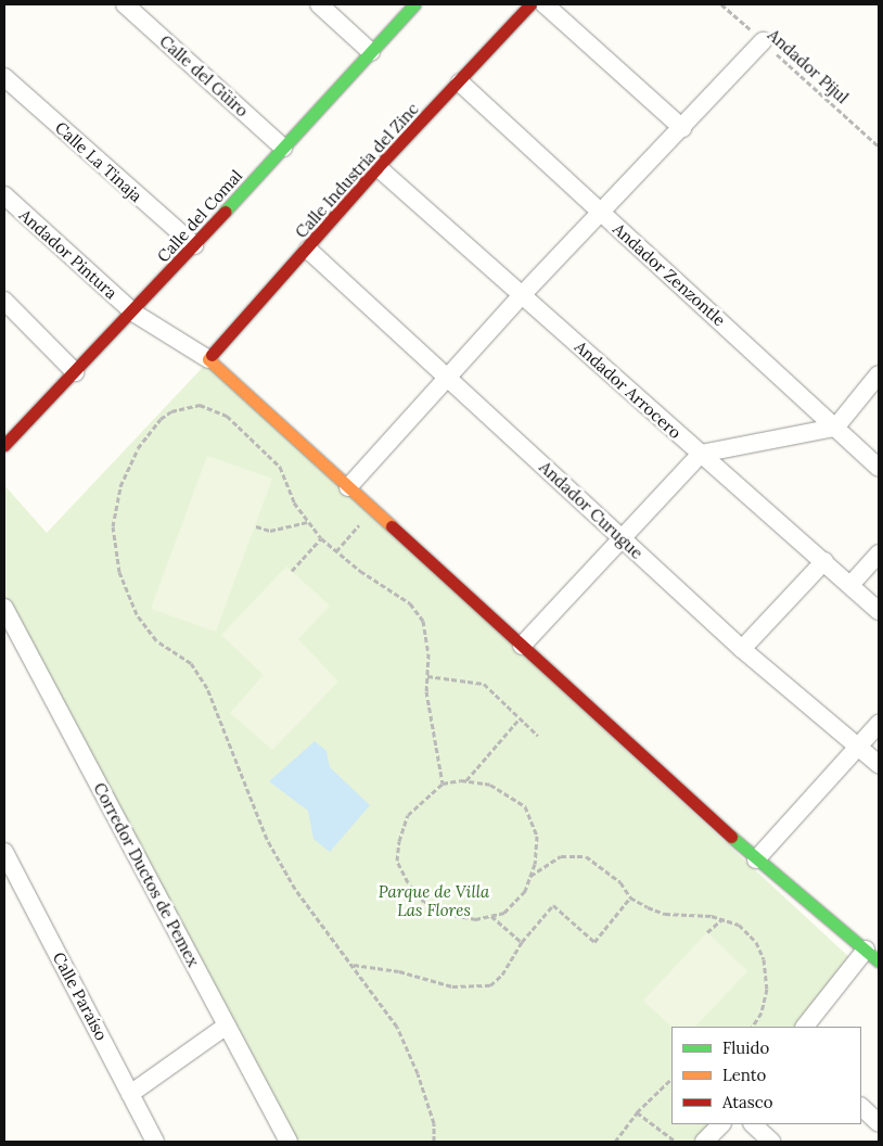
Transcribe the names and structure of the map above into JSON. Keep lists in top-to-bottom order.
{
  "streets": {
    "street": [
      "Calle del Güiro",
      "Calle La Tinaja",
      "Calle Industria del Zinc",
      "Calle del Comal",
      "Andador Pintura",
      "Andador Zenzontle",
      "Andador Arrocero",
      "Andador Curugue",
      "Corredor Ductos de Pemex",
      "Calle Paraíso"
    ],
    "path": ["Andador Pijul"]
  },
  "crossings": [
    ["Calle del Güiro", "Calle del Comal"],
    ["Calle La Tinaja", "Calle del Comal"],
    ["Calle Industria del Zinc", "Andador Pintura"],
    ["Calle Industria del Zinc", "Andador Zenzontle"],
    ["Calle Industria del Zinc", "Andador Arrocero"],
    ["Calle Industria del Zinc", "Andador Curugue"],
    ["Calle del Comal", "Andador Pintura"]
  ],
  "parks": ["Parque de Villa Las Flores"],
  "legend": ["Fluido", "Lento", "Atasco"]
}
